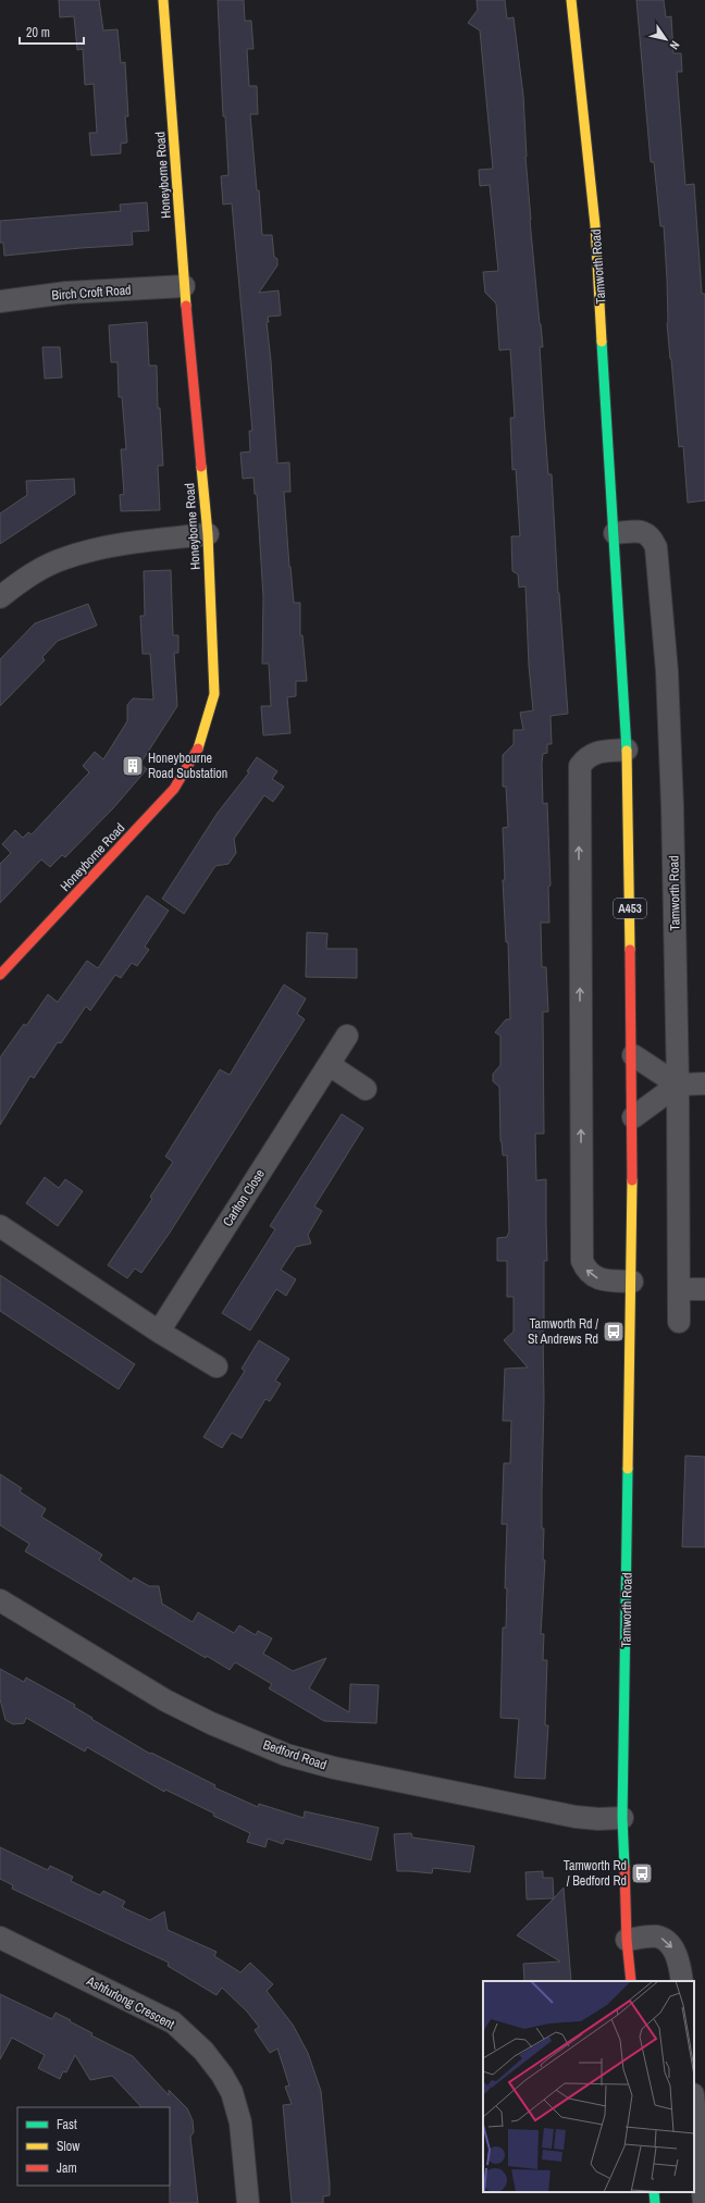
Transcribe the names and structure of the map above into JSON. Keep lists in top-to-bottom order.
{
  "streets": {
    "main road": ["Honeyborne Road", "Tamworth Road", "A453"],
    "street": [
      "Birch Croft Road",
      "Carlton Close",
      "Bedford Road",
      "Ashfurlong Crescent"
    ]
  },
  "crossings": [
    ["Honeyborne Road", "Birch Croft Road"],
    ["Tamworth Road", "Bedford Road"]
  ],
  "places": {
    "building": ["Honeybourne Road Substation"],
    "bus stop": ["Tamworth Rd / St Andrews Rd", "Tamworth Rd / Bedford Rd"]
  },
  "legend": ["Fast", "Slow", "Jam"],
  "scale_bar": "20 m",
  "north": "bottom right"
}
